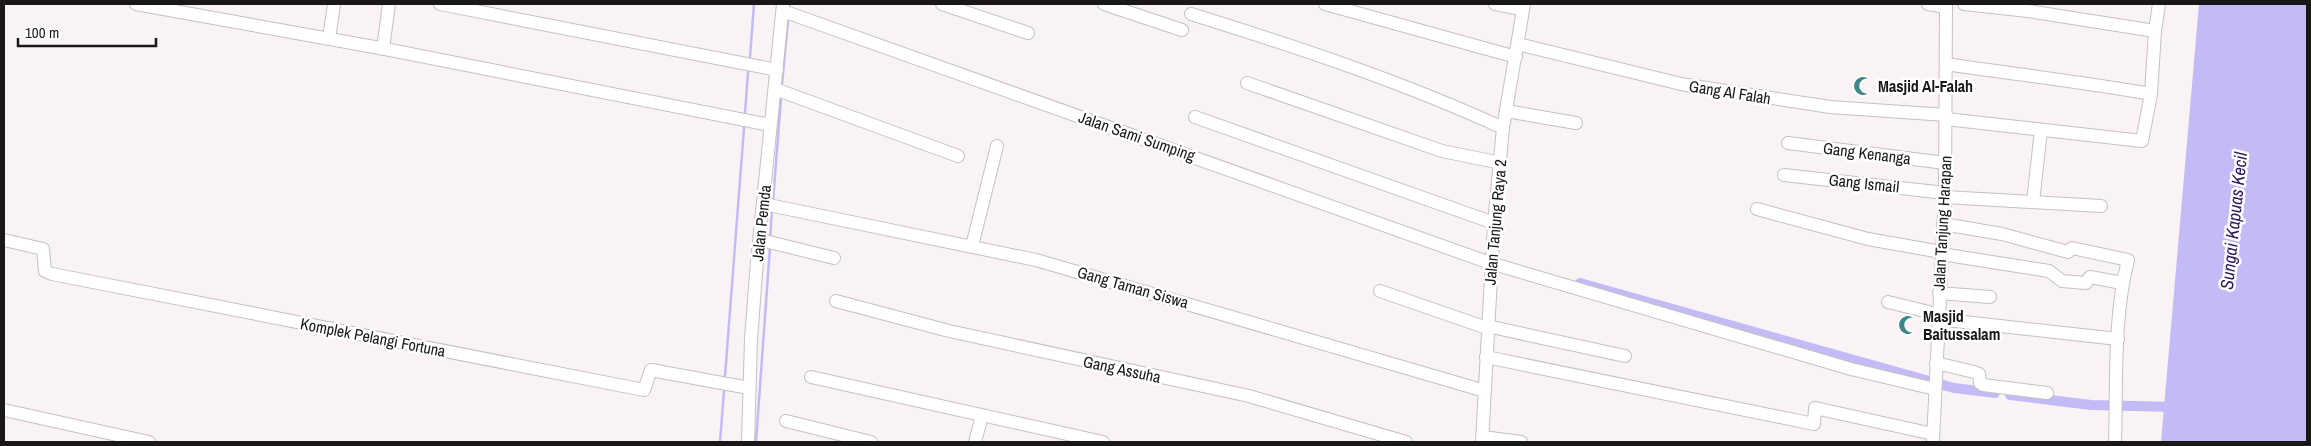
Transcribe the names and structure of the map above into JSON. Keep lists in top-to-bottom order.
{
  "streets": {
    "street": [
      "Gang Al Falah",
      "Jalan Sami Sumping",
      "Gang Kenanga",
      "Gang Ismail",
      "Jalan Tanjung Raya 2",
      "Jalan Pemda",
      "Jalan Tanjung Harapan",
      "Gang Taman Siswa",
      "Komplek Pelangi Fortuna",
      "Gang Assuha"
    ]
  },
  "crossings": [
    ["Gang Al Falah", "Jalan Tanjung Raya 2"],
    ["Gang Al Falah", "Jalan Tanjung Harapan"],
    ["Jalan Sami Sumping", "Jalan Tanjung Raya 2"],
    ["Jalan Sami Sumping", "Jalan Pemda"],
    ["Jalan Sami Sumping", "Jalan Tanjung Harapan"],
    ["Gang Kenanga", "Jalan Tanjung Harapan"],
    ["Gang Ismail", "Jalan Tanjung Harapan"],
    ["Jalan Tanjung Raya 2", "Gang Taman Siswa"],
    ["Jalan Pemda", "Gang Taman Siswa"],
    ["Jalan Pemda", "Komplek Pelangi Fortuna"]
  ],
  "water": ["Sungai Kapuas Kecil"],
  "places": {
    "mosque": ["Masjid Al-Falah", "Masjid Baitussalam"]
  },
  "scale_bar": "100 m"
}
